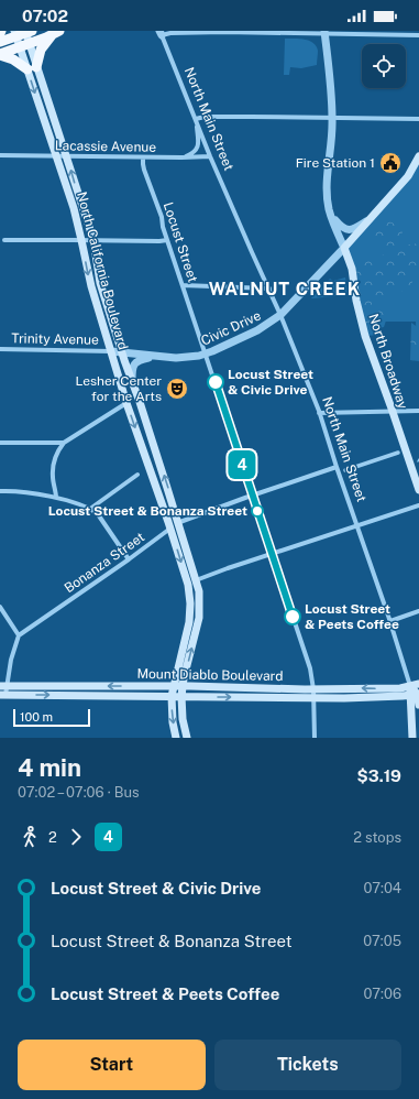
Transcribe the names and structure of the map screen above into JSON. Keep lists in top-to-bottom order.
{
  "streets": {
    "main road": [
      "North California Boulevard",
      "Civic Drive",
      "North Broadway",
      "Mount Diablo Boulevard"
    ],
    "street": [
      "North Main Street",
      "Lacassie Avenue",
      "Locust Street",
      "Trinity Avenue",
      "Bonanza Street"
    ]
  },
  "crossings": [
    ["North Main Street", "Lacassie Avenue"],
    ["North Main Street", "Civic Drive"],
    ["North Main Street", "Bonanza Street"],
    ["North Main Street", "Mount Diablo Boulevard"],
    ["Lacassie Avenue", "Locust Street"],
    ["Lacassie Avenue", "North California Boulevard"],
    ["Locust Street", "Civic Drive"],
    ["Locust Street", "Bonanza Street"],
    ["Locust Street", "Mount Diablo Boulevard"],
    ["North California Boulevard", "Civic Drive"],
    ["North California Boulevard", "Trinity Avenue"],
    ["North California Boulevard", "Bonanza Street"],
    ["North California Boulevard", "Mount Diablo Boulevard"],
    ["Civic Drive", "Trinity Avenue"],
    ["Civic Drive", "North Broadway"]
  ],
  "districts": ["WALNUT CREEK"],
  "places": {
    "public building": ["Fire Station 1"],
    "other": ["Locust Street & Civic Drive", "Locust Street & Bonanza Street", "Locust Street & Peets Coffee"],
    "theatre": ["Lesher Center for the Arts"]
  },
  "lines": ["bus line 4"],
  "scale_bar": "100 m",
  "page": {
    "status": "07:02",
    "on_map": "4",
    "scale": "100 m",
    "heading": ["4 min", "07:02 – 07:06 · Bus", "$3.19"],
    "legs": ["2", "4", "2 stops"],
    "list": [
      {
        "name": "Locust Street & Civic Drive",
        "value": "07:04"
      },
      {
        "name": "Locust Street & Bonanza Street",
        "value": "07:05"
      },
      {
        "name": "Locust Street & Peets Coffee",
        "value": "07:06"
      }
    ],
    "buttons": ["Start", "Tickets"]
  }
}
